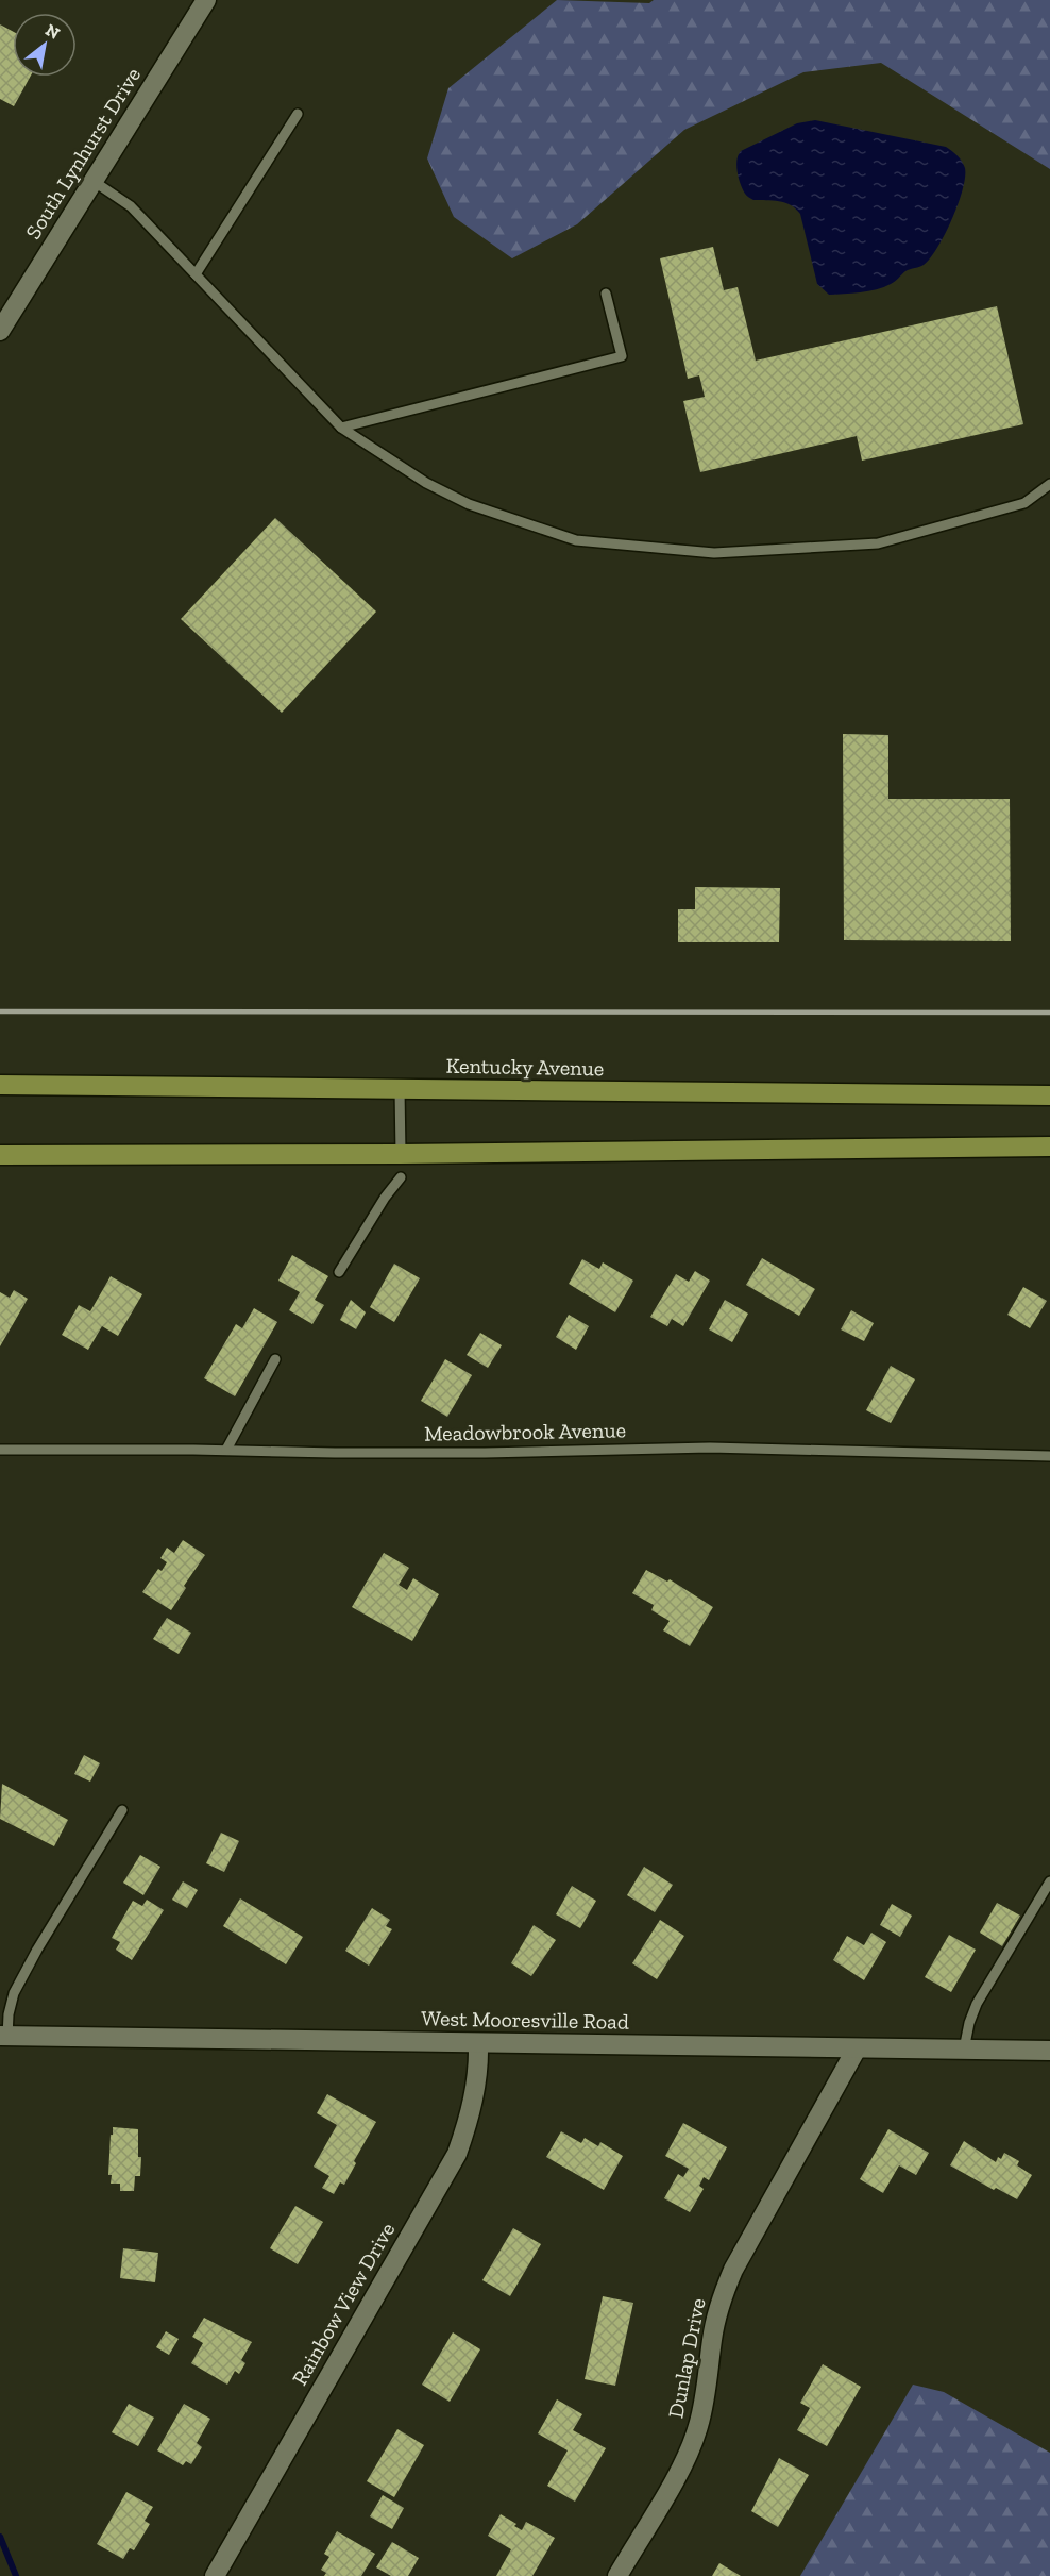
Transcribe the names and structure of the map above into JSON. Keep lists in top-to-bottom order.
{
  "streets": {
    "main road": ["Kentucky Avenue"],
    "street": [
      "South Lynhurst Drive",
      "West Mooresville Road",
      "Rainbow View Drive",
      "Dunlap Drive"
    ],
    "lane": ["Meadowbrook Avenue"]
  },
  "crossings": [
    ["West Mooresville Road", "Rainbow View Drive"],
    ["West Mooresville Road", "Dunlap Drive"]
  ],
  "north": "top right"
}
